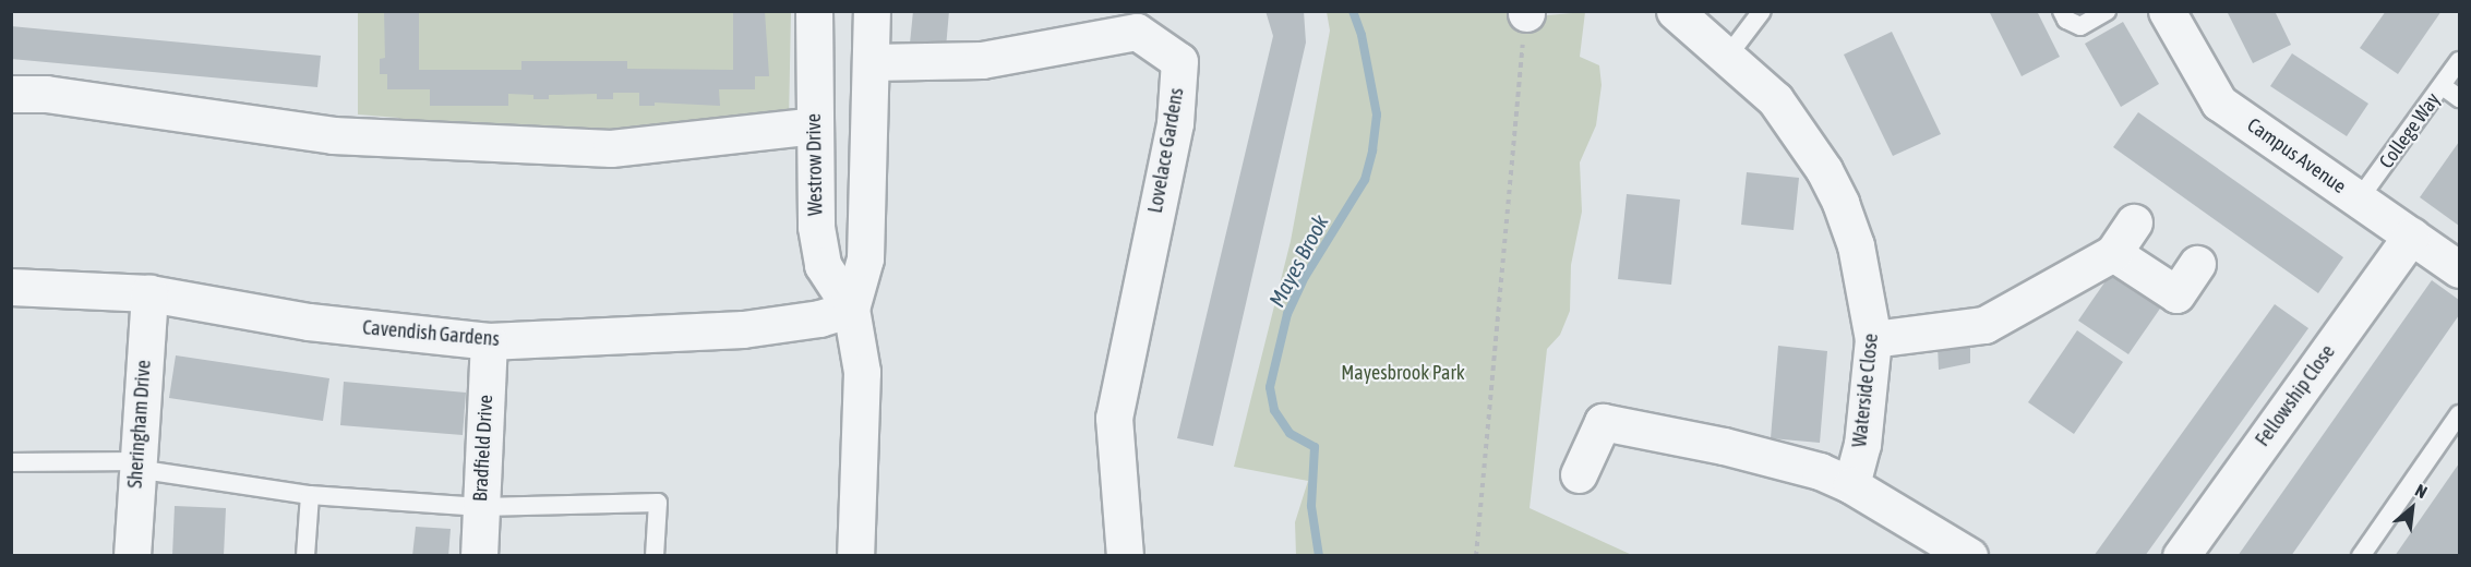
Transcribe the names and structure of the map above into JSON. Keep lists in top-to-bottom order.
{
  "streets": {
    "street": [
      "Lovelace Gardens",
      "Campus Avenue",
      "Westrow Drive",
      "Cavendish Gardens",
      "Waterside Close",
      "Fellowship Close",
      "Sheringham Drive",
      "Bradfield Drive"
    ],
    "lane": ["College Way"]
  },
  "crossings": [
    ["College Way", "Campus Avenue"],
    ["Lovelace Gardens", "Westrow Drive"],
    ["Campus Avenue", "Fellowship Close"],
    ["Westrow Drive", "Cavendish Gardens"],
    ["Cavendish Gardens", "Sheringham Drive"],
    ["Cavendish Gardens", "Bradfield Drive"]
  ],
  "water": ["Mayes Brook"],
  "parks": ["Mayesbrook Park"],
  "north": "top right"
}
